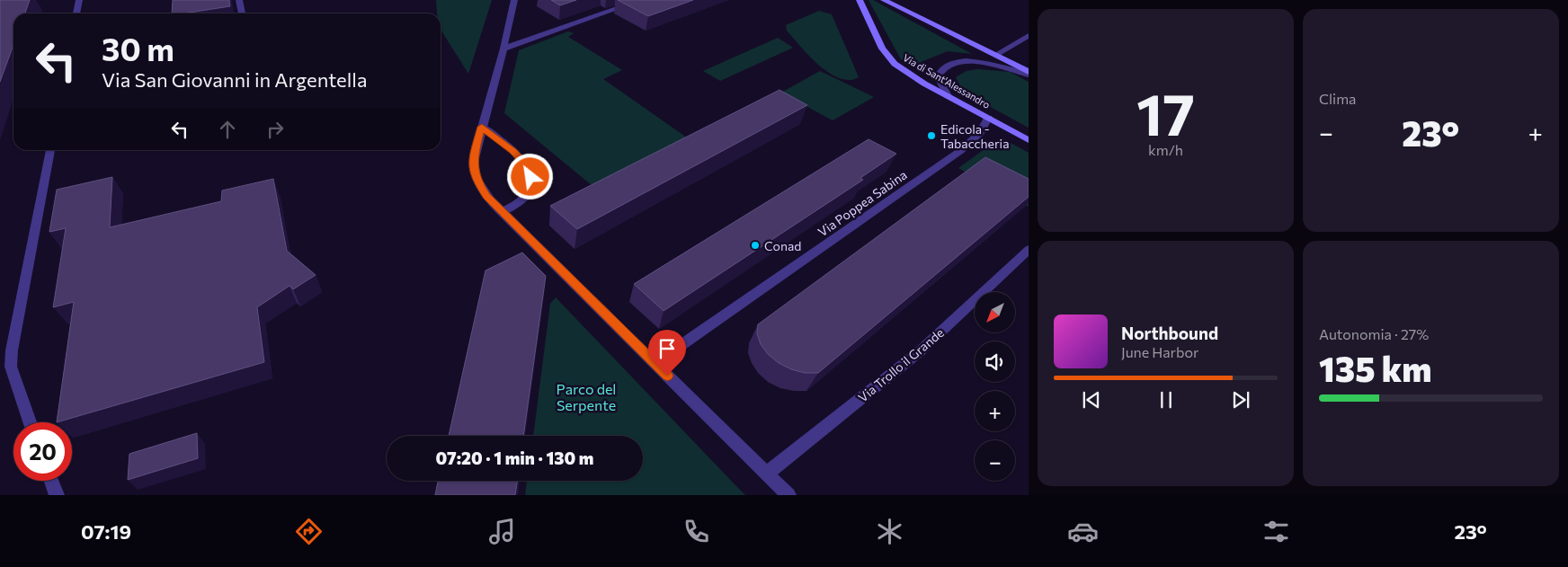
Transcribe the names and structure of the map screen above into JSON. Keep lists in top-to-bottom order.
{
  "streets": {
    "street": ["Via di Sant'Alessandro", "Via Poppea Sabina", "Via Trollo il Grande"]
  },
  "crossings": [
    ["Via di Sant'Alessandro", "Via Poppea Sabina"]
  ],
  "parks": ["Parco del Serpente"],
  "places": ["Edicola - Tabaccheria", "Conad"],
  "north": "bottom left",
  "page": {
    "tile": [
      ["17", "km/h"],
      "Clima",
      ["Autonomia · 27%", "135 km"]
    ],
    "turn": ["30 m", "Via San Giovanni in Argentella"],
    "heat": ["−", "23°", "+"],
    "map_buttons": ["+", "−"],
    "song": ["Northbound", "June Harbor"],
    "limit": "20",
    "trip": "07:20 · 1 min · 130 m",
    "tabs": ["07:19", "23°"]
  }
}
